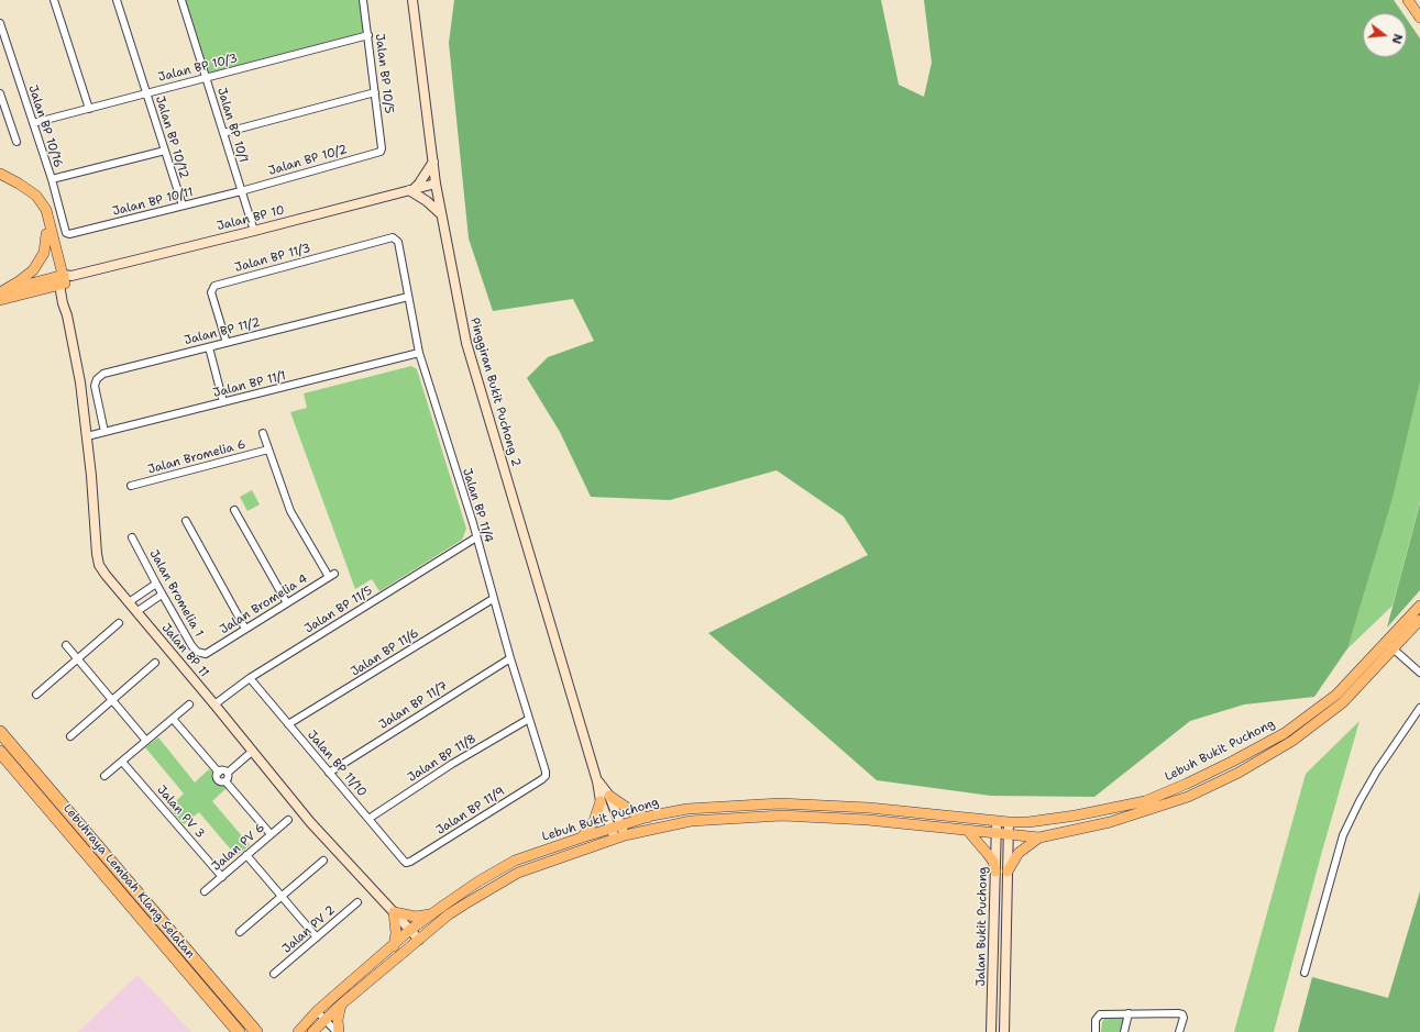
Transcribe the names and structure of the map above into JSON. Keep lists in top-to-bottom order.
{
  "streets": {
    "highway": ["Lebuhraya Lembah Klang Selatan"],
    "main road": ["Lebuh Bukit Puchong"],
    "street": [
      "Jalan BP 10/3",
      "Jalan BP 10/5",
      "Jalan BP 10/1",
      "Jalan BP 10/16",
      "Jalan BP 10/12",
      "Jalan BP 10/2",
      "Jalan BP 10/11",
      "Jalan BP 10",
      "Jalan BP 11/3",
      "Jalan BP 11/2",
      "Jalan BP 11/1",
      "Pinggiran Bukit Puchong 2",
      "Jalan Bromelia 6",
      "Jalan BP 11/4",
      "Jalan Bromelia 1",
      "Jalan Bromelia 4",
      "Jalan BP 11/5",
      "Jalan BP 11",
      "Jalan BP 11/6",
      "Jalan BP 11/7",
      "Jalan BP 11/8",
      "Jalan BP 11/10",
      "Jalan BP 11/9",
      "Jalan PV 3",
      "Jalan PV 6",
      "Jalan Bukit Puchong",
      "Jalan PV 2"
    ]
  },
  "crossings": [
    ["Jalan BP 10/3", "Jalan BP 10/5"],
    ["Jalan BP 10/3", "Jalan BP 10/1"],
    ["Jalan BP 10/3", "Jalan BP 10/16"],
    ["Jalan BP 10/3", "Jalan BP 10/12"],
    ["Jalan BP 10/5", "Jalan BP 10/2"],
    ["Jalan BP 10/1", "Jalan BP 10/2"],
    ["Jalan BP 10/1", "Jalan BP 10/11"],
    ["Jalan BP 10/1", "Jalan BP 10"],
    ["Jalan BP 10/16", "Jalan BP 10/11"],
    ["Jalan BP 10/12", "Jalan BP 10/11"],
    ["Jalan BP 10/2", "Jalan BP 10/11"],
    ["Jalan BP 10", "Pinggiran Bukit Puchong 2"],
    ["Jalan BP 10", "Jalan BP 11"],
    ["Jalan BP 11/3", "Jalan BP 11/2"],
    ["Jalan BP 11/3", "Jalan BP 11/4"],
    ["Jalan BP 11/2", "Jalan BP 11/1"],
    ["Jalan BP 11/2", "Jalan BP 11/4"],
    ["Jalan BP 11/1", "Jalan BP 11/4"],
    ["Jalan BP 11/1", "Jalan BP 11"],
    ["Pinggiran Bukit Puchong 2", "Lebuh Bukit Puchong"],
    ["Jalan Bromelia 6", "Jalan Bromelia 4"],
    ["Jalan BP 11/4", "Jalan BP 11/5"],
    ["Jalan BP 11/4", "Jalan BP 11/6"],
    ["Jalan BP 11/4", "Jalan BP 11/7"],
    ["Jalan BP 11/4", "Jalan BP 11/8"],
    ["Jalan BP 11/4", "Jalan BP 11/9"],
    ["Jalan Bromelia 1", "Jalan Bromelia 4"],
    ["Jalan BP 11/5", "Jalan BP 11"],
    ["Jalan BP 11/5", "Jalan BP 11/10"],
    ["Jalan BP 11", "Lebuh Bukit Puchong"],
    ["Jalan BP 11/6", "Jalan BP 11/10"],
    ["Jalan BP 11/7", "Jalan BP 11/10"],
    ["Lebuh Bukit Puchong", "Jalan Bukit Puchong"],
    ["Jalan BP 11/8", "Jalan BP 11/10"],
    ["Jalan BP 11/10", "Jalan BP 11/9"],
    ["Jalan PV 3", "Jalan PV 6"]
  ],
  "north": "right"
}
